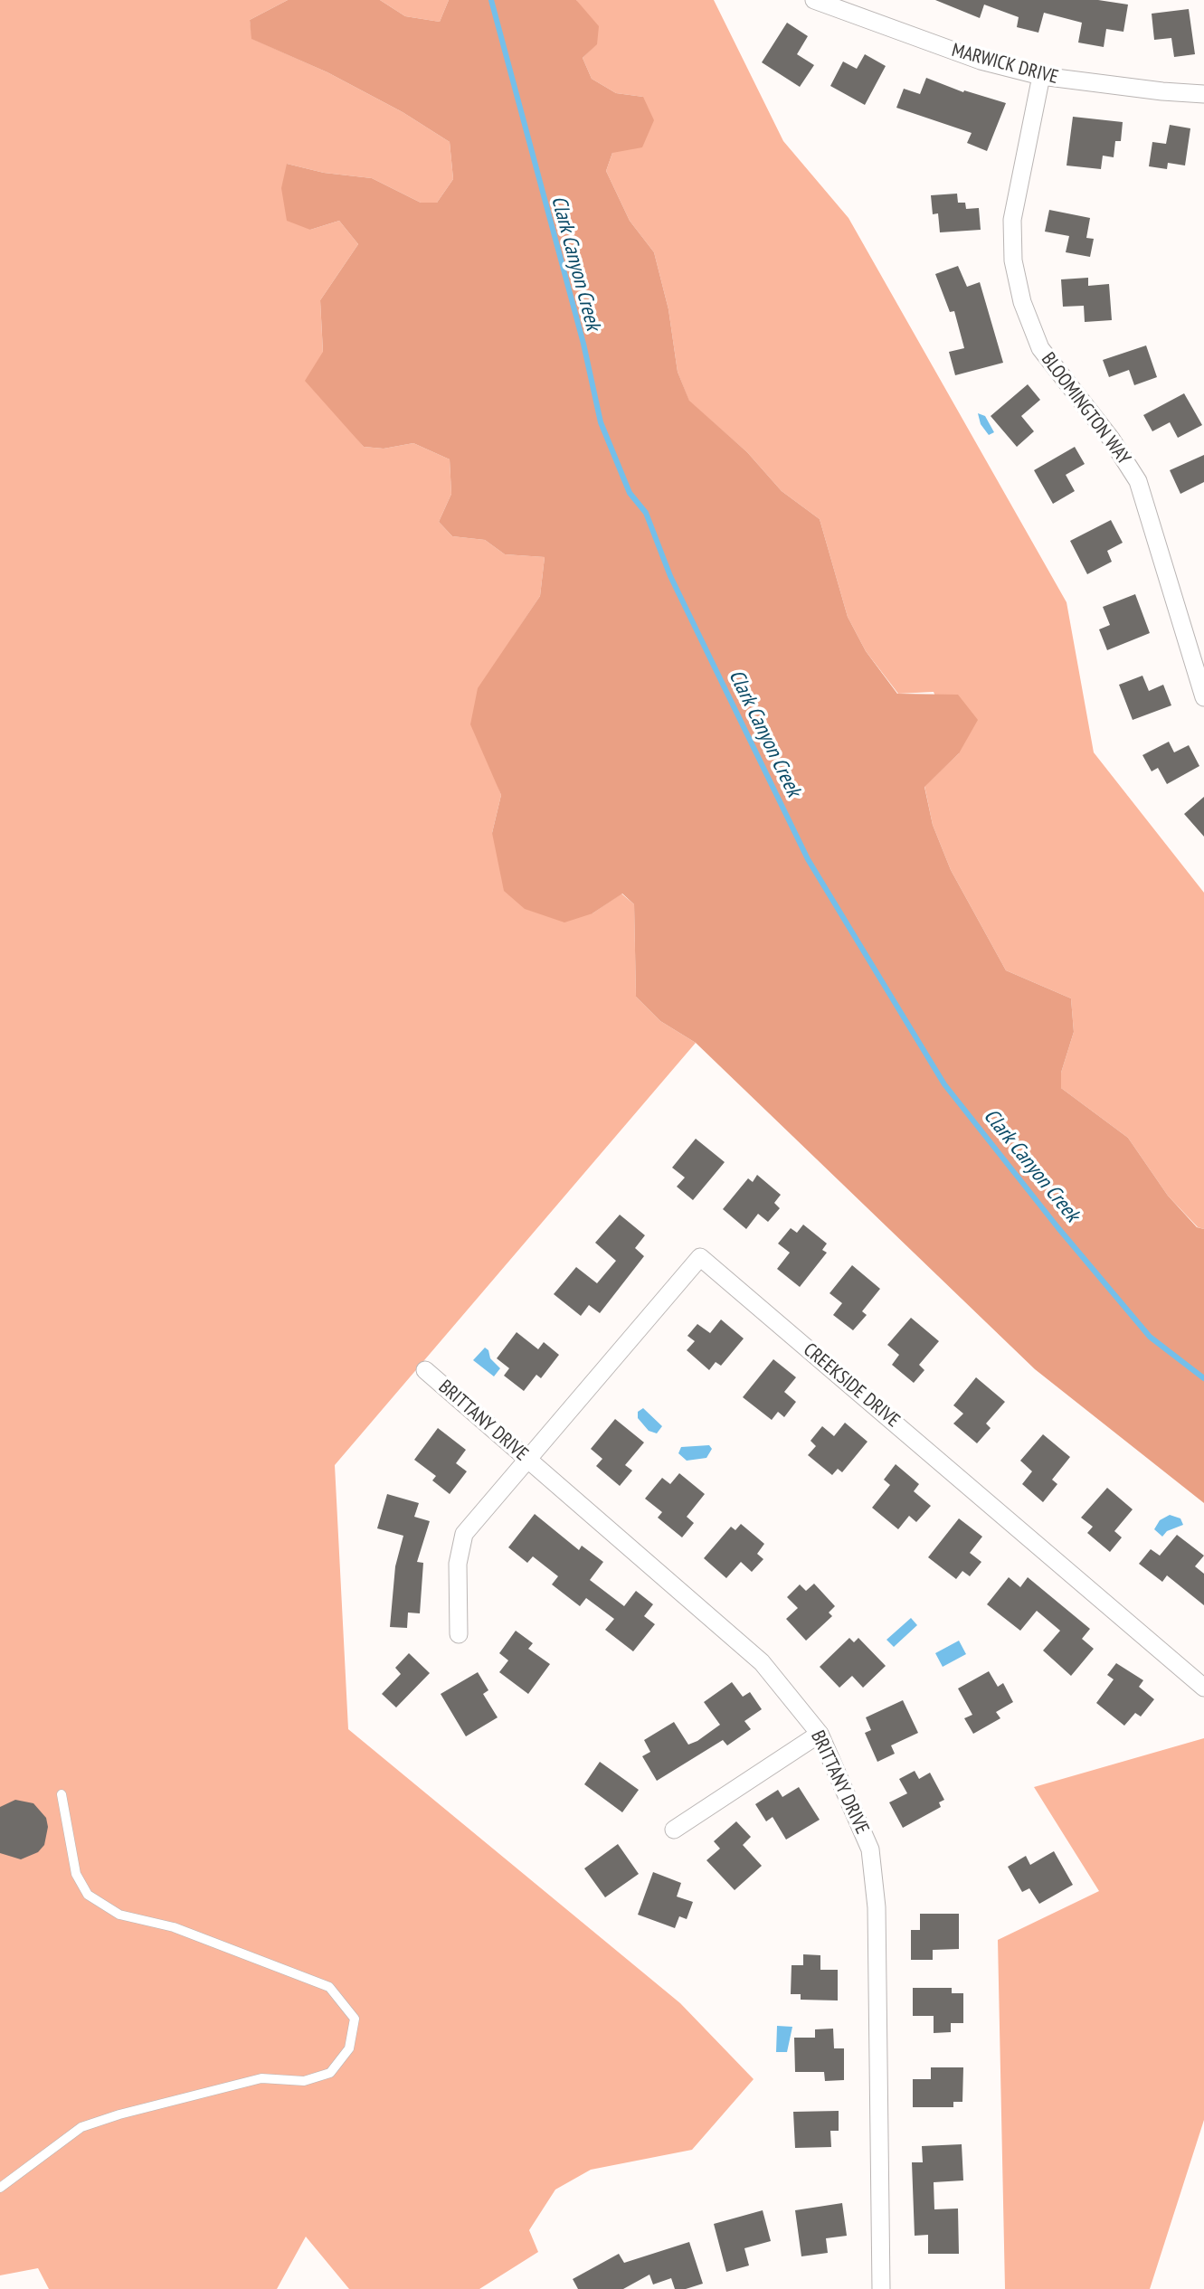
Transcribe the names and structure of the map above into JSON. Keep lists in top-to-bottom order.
{
  "streets": {
    "street": [
      "MARWICK DRIVE",
      "BLOOMINGTON WAY",
      "CREEKSIDE DRIVE",
      "BRITTANY DRIVE"
    ]
  },
  "crossings": [
    ["MARWICK DRIVE", "BLOOMINGTON WAY"],
    ["CREEKSIDE DRIVE", "BRITTANY DRIVE"]
  ],
  "water": ["Clark Canyon Creek"]
}
